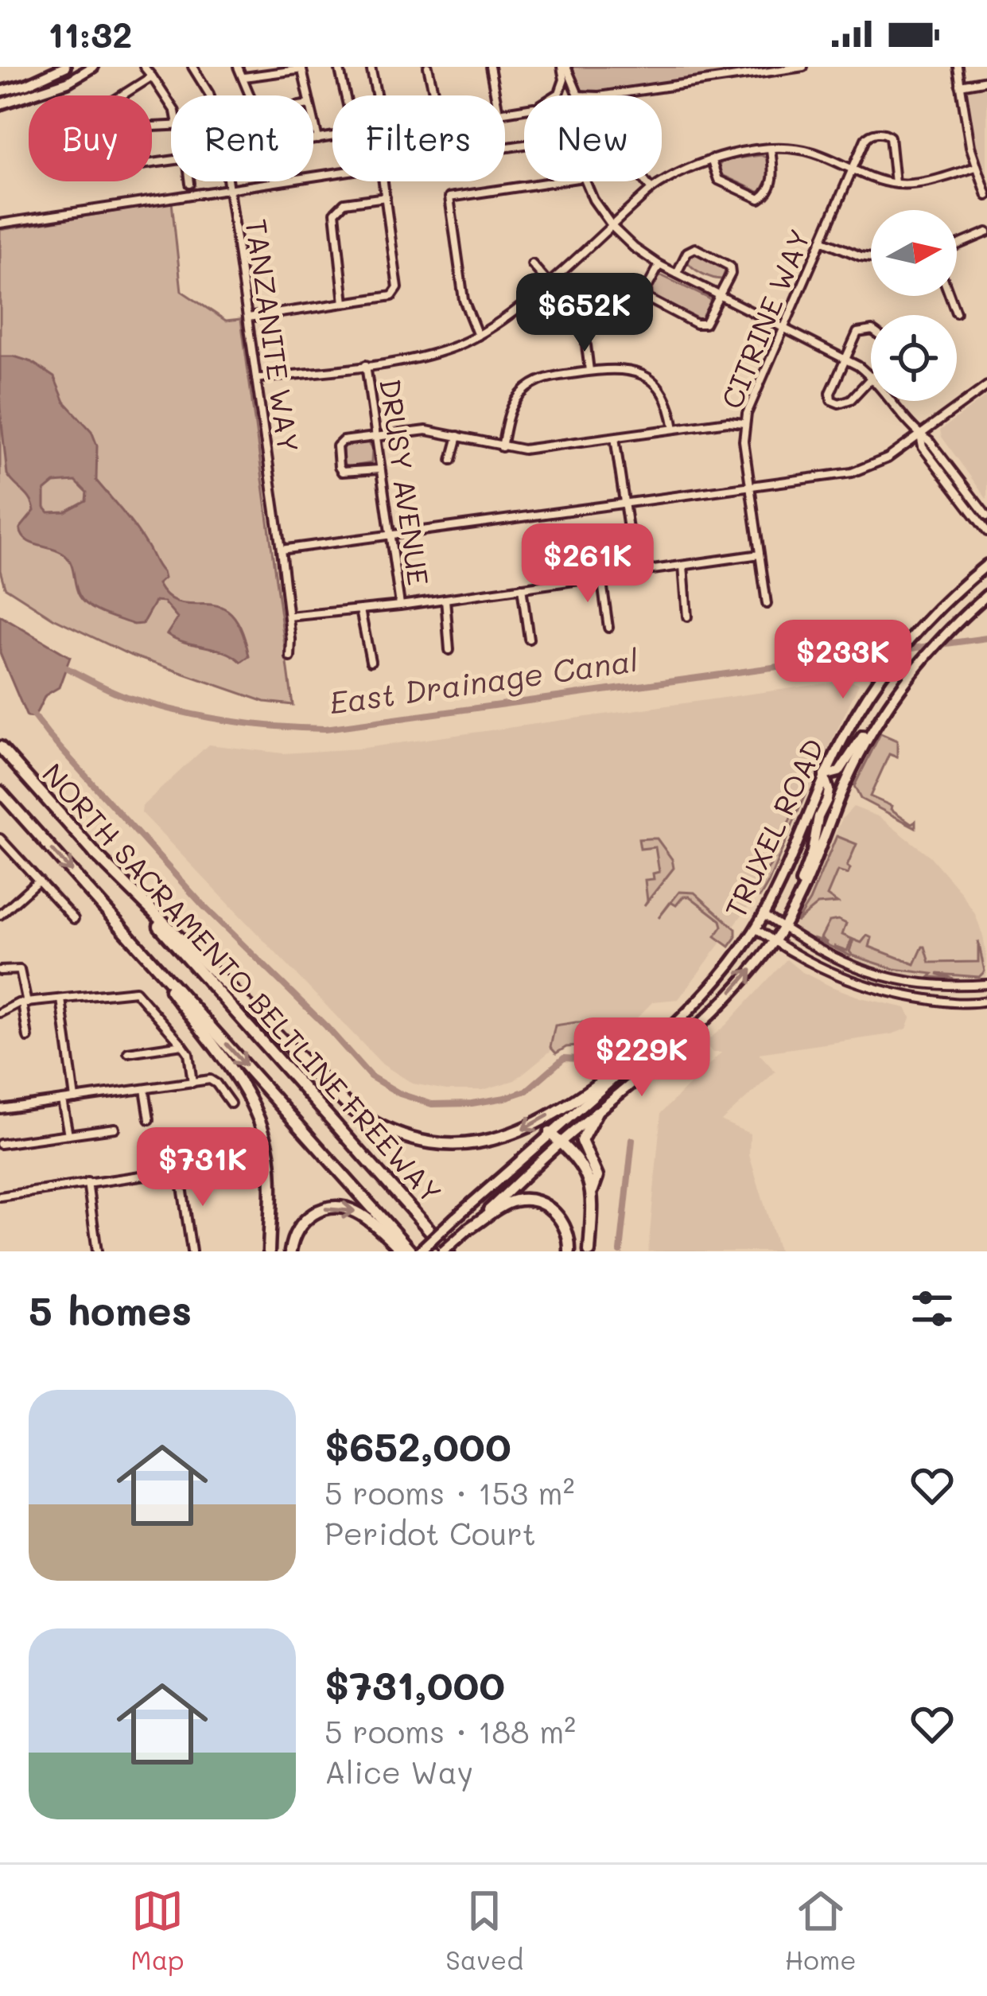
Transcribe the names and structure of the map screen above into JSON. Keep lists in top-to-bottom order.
{
  "streets": {
    "highway": ["NORTH SACRAMENTO BELTLINE FREEWAY"],
    "main road": ["TRUXEL ROAD"],
    "street": ["CITRINE WAY", "TANZANITE WAY", "DRUSY AVENUE"]
  },
  "crossings": [
    ["TRUXEL ROAD", "NORTH SACRAMENTO BELTLINE FREEWAY"]
  ],
  "water": ["East Drainage Canal"],
  "north": "right",
  "page": {
    "status": "11:32",
    "chip": [
      "Buy",
      "Rent",
      "Filters",
      "New"
    ],
    "price": [
      "$652K",
      "$261K",
      "$233K",
      "$229K",
      "$731K"
    ],
    "heading": "5 homes",
    "list": [
      {
        "name": "$652,000",
        "note": "5 rooms · 153 m² · Peridot Court"
      },
      {
        "name": "$731,000",
        "note": "5 rooms · 188 m² · Alice Way"
      }
    ],
    "tabs": ["Map", "Saved", "Home"]
  }
}
